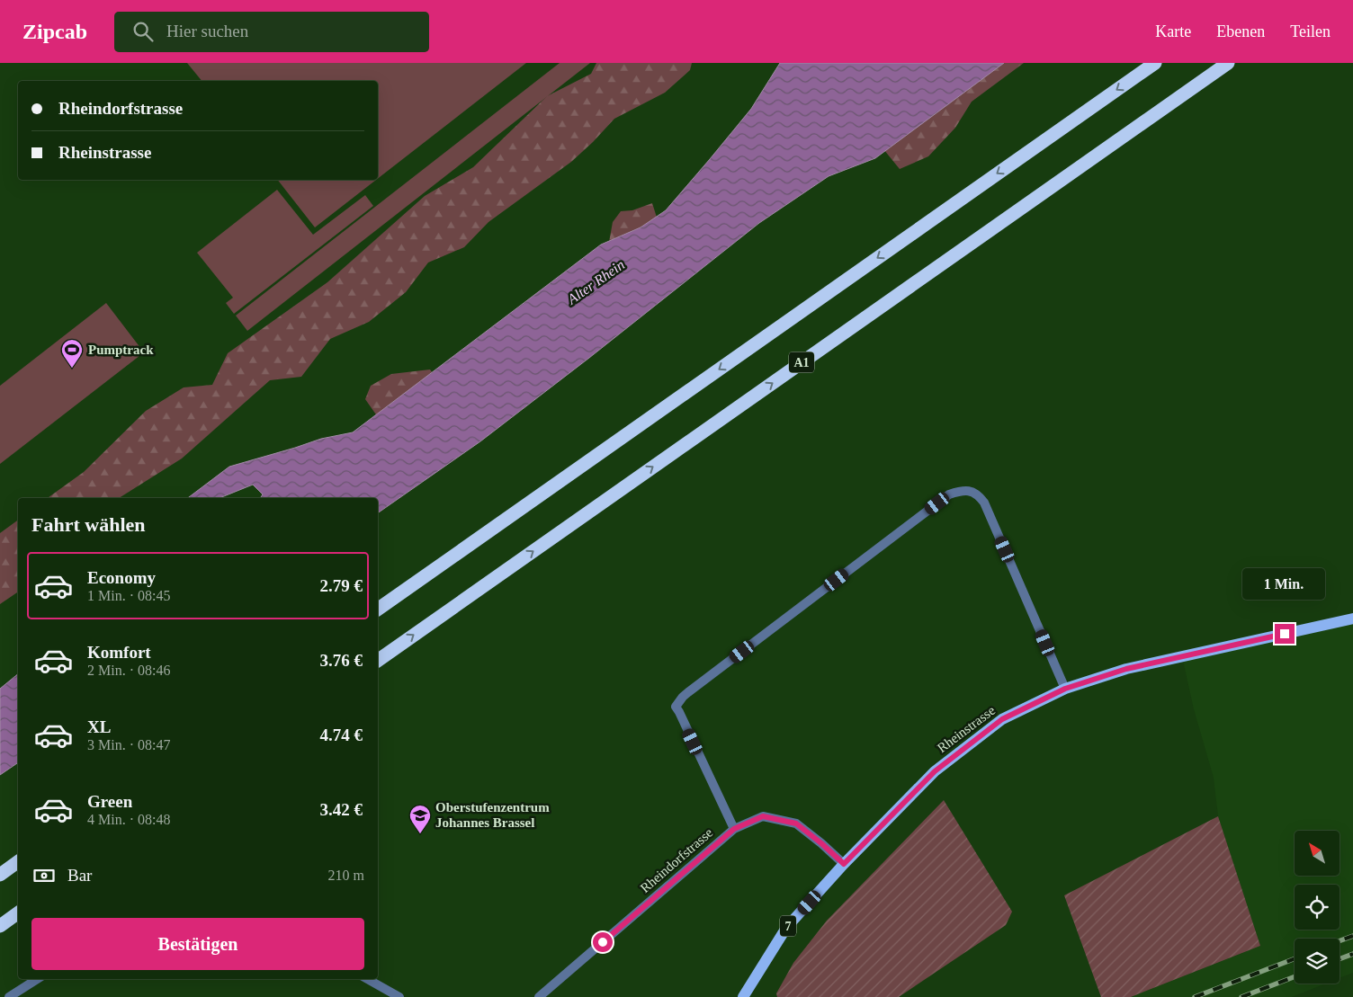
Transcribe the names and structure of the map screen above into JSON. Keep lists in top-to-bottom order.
{
  "streets": {
    "highway": ["A1"],
    "main road": ["Rheinstrasse", "7"],
    "street": ["Rheindorfstrasse"]
  },
  "crossings": [
    ["Rheinstrasse", "Rheindorfstrasse"]
  ],
  "water": ["Alter Rhein"],
  "places": {
    "sports": ["Pumptrack"],
    "school or university": ["Oberstufenzentrum Johannes Brassel"]
  },
  "north": "top left",
  "page": {
    "header": "Zipcab",
    "search": "Hier suchen",
    "nav": ["Karte", "Ebenen", "Teilen"],
    "banner": ["Rheindorfstrasse", "Rheinstrasse"],
    "heading": "Fahrt wählen",
    "list": [
      {
        "name": "Economy",
        "note": "1 Min. · 08:45",
        "value": "2.79 €"
      },
      {
        "name": "Komfort",
        "note": "2 Min. · 08:46",
        "value": "3.76 €"
      },
      {
        "name": "XL",
        "note": "3 Min. · 08:47",
        "value": "4.74 €"
      },
      {
        "name": "Green",
        "note": "4 Min. · 08:48",
        "value": "3.42 €"
      }
    ],
    "bubble": "1 Min.",
    "pay": ["Bar", "210 m"],
    "buttons": "Bestätigen"
  }
}
